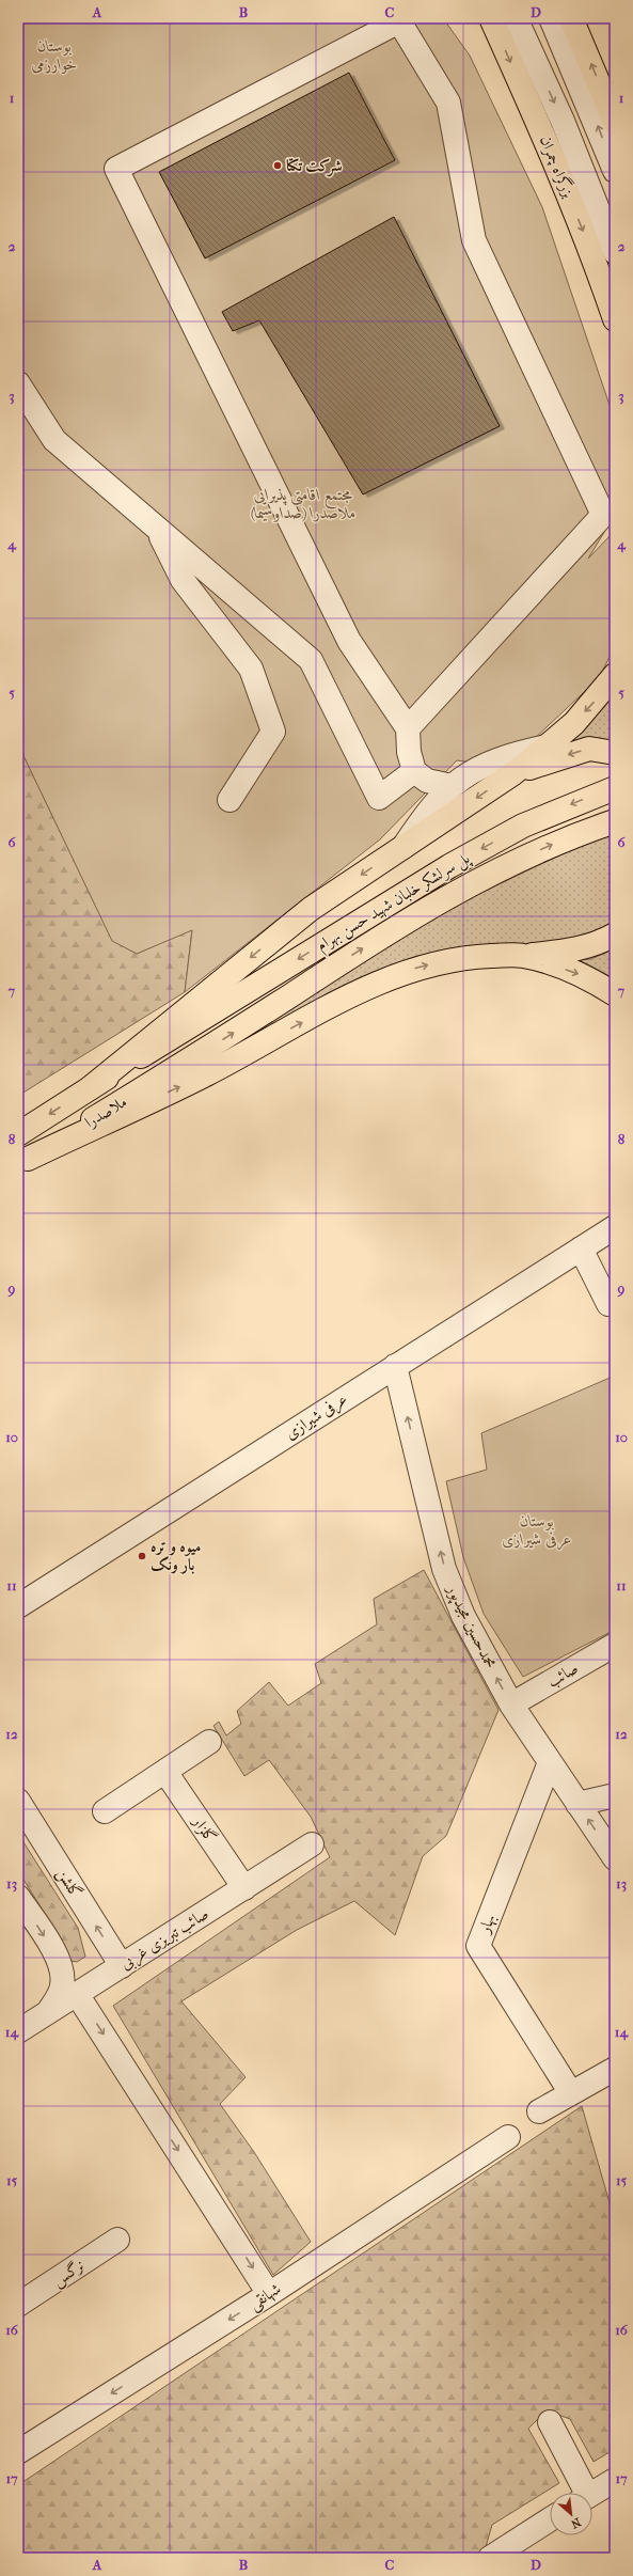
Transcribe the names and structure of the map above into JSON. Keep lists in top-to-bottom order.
{
  "streets": {
    "main road": ["بزرگراه چمران", "پل سرلشکر خلبان شهید حسن بهرام", "ملاصدرا"],
    "street": [
      "عرفی شیرازی",
      "محمدحسین مجیدپور",
      "صائب",
      "گلزار",
      "گلشن",
      "بهار",
      "صائب تبریزی غربی",
      "نرگس",
      "شهانقی"
    ]
  },
  "crossings": [
    ["پل سرلشکر خلبان شهید حسن بهرام", "ملاصدرا"],
    ["عرفی شیرازی", "محمدحسین مجیدپور"],
    ["محمدحسین مجیدپور", "صائب"],
    ["محمدحسین مجیدپور", "بهار"],
    ["گلزار", "صائب تبریزی غربی"],
    ["گلشن", "صائب تبریزی غربی"]
  ],
  "one_way": ["محمدحسین مجیدپور", "گلشن", "شهانقی"],
  "parks": ["بوستان خوارزمی", "مجتمع اقامتی پذیرایی ملاصدرا (صداوسیما)", "بوستان عرفی شیرازی"],
  "places": ["شرکت تکتا", "میوه و تره بار ونک"],
  "north": "bottom right",
  "grid": {
    "columns": [
      "A",
      "B",
      "C",
      "D"
    ],
    "rows": [
      "1",
      "2",
      "3",
      "4",
      "5",
      "6",
      "7",
      "8",
      "9",
      "10",
      "11",
      "12",
      "13",
      "14",
      "15",
      "16",
      "17"
    ]
  }
}
